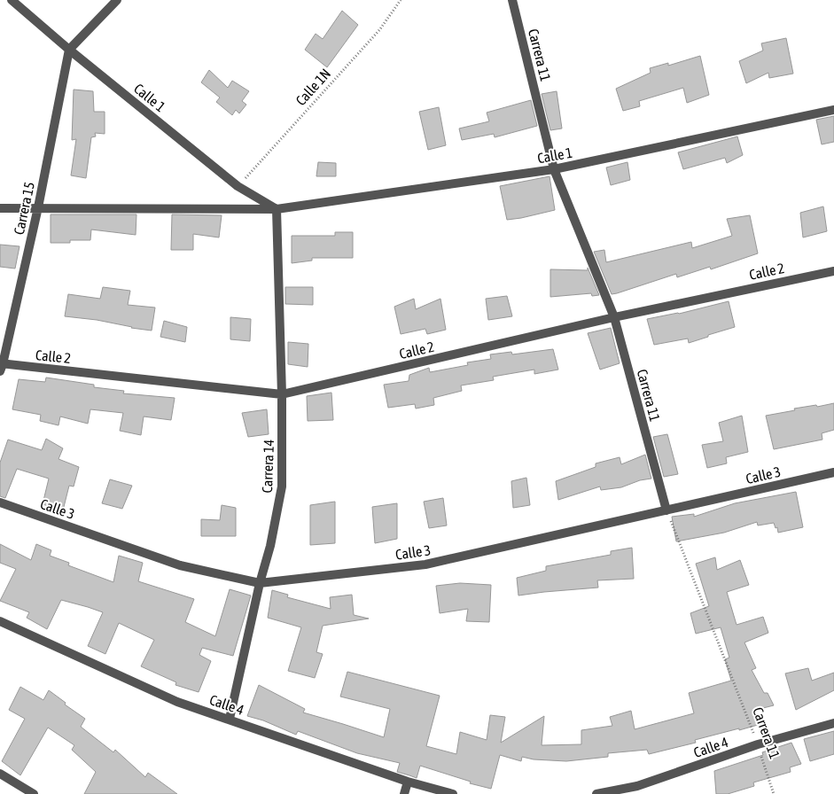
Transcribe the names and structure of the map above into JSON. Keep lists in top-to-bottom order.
{
  "streets": {
    "street": [
      "Carrera 11",
      "Calle 1",
      "Carrera 15",
      "Calle 2",
      "Carrera 14",
      "Calle 3",
      "Calle 4"
    ],
    "path": ["Calle 1N"]
  },
  "crossings": [
    ["Carrera 11", "Calle 1"],
    ["Carrera 11", "Calle 2"],
    ["Carrera 11", "Calle 3"],
    ["Carrera 11", "Calle 4"],
    ["Calle 1N", "Calle 1"],
    ["Calle 1", "Carrera 15"],
    ["Calle 1", "Carrera 14"],
    ["Carrera 15", "Calle 2"],
    ["Calle 2", "Carrera 14"],
    ["Carrera 14", "Calle 3"],
    ["Carrera 14", "Calle 4"]
  ]
}
